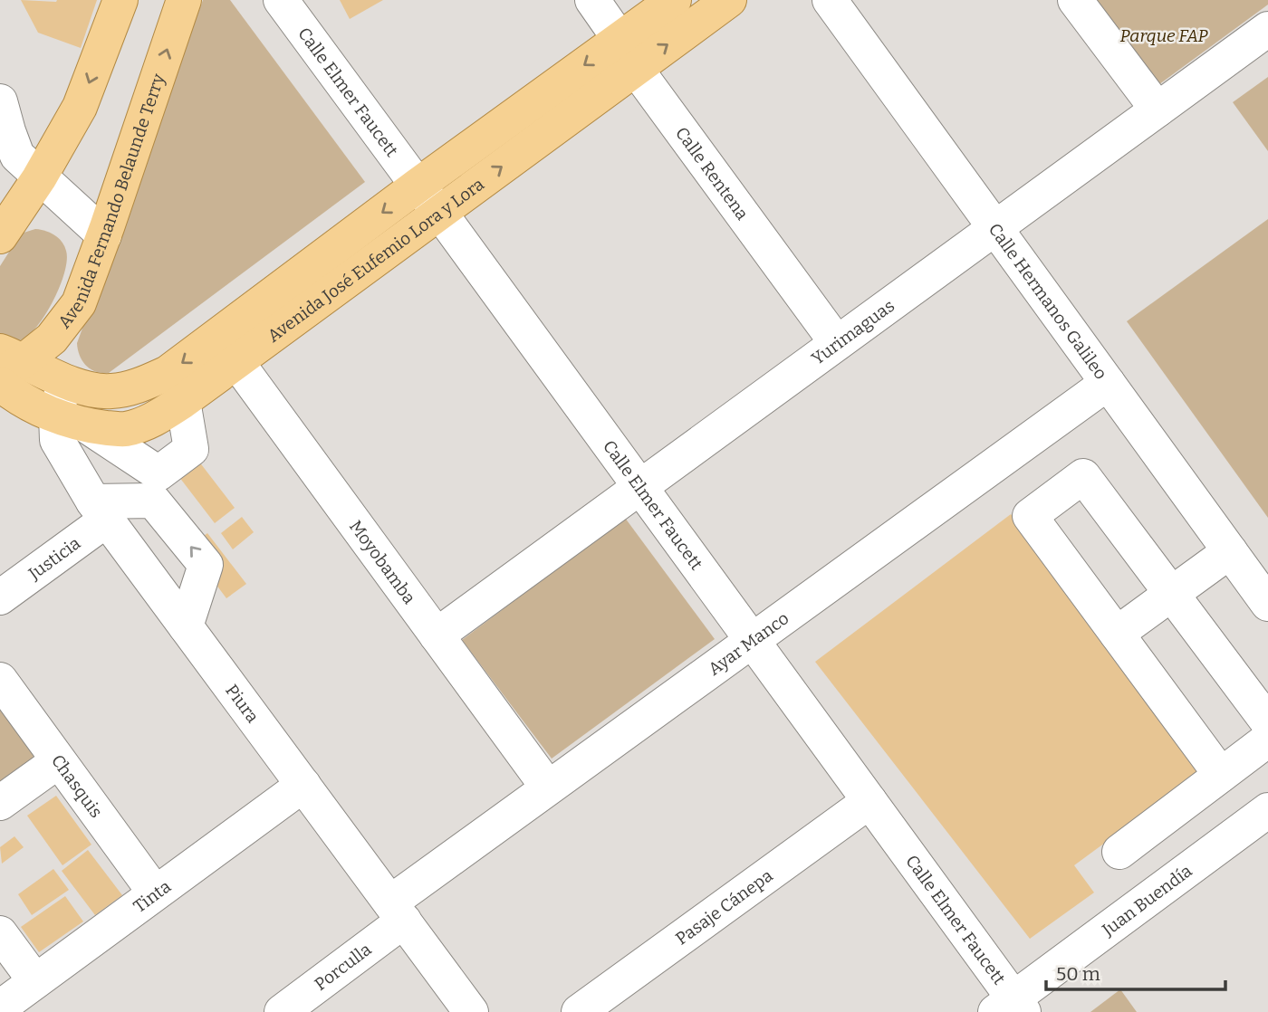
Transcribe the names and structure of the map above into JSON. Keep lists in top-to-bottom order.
{
  "streets": {
    "main road": ["Avenida Fernando Belaunde Terry", "Avenida José Eufemio Lora y Lora"],
    "street": [
      "Calle Elmer Faucett",
      "Calle Rentena",
      "Calle Hermanos Galileo",
      "Yurimaguas",
      "Justicia",
      "Moyobamba",
      "Ayar Manco",
      "Piura",
      "Chasquis",
      "Tinta",
      "Juan Buendía",
      "Pasaje Cánepa",
      "Porculla"
    ]
  },
  "crossings": [
    ["Calle Elmer Faucett", "Avenida José Eufemio Lora y Lora"],
    ["Calle Elmer Faucett", "Yurimaguas"],
    ["Calle Elmer Faucett", "Ayar Manco"],
    ["Calle Elmer Faucett", "Juan Buendía"],
    ["Calle Elmer Faucett", "Pasaje Cánepa"],
    ["Calle Rentena", "Avenida José Eufemio Lora y Lora"],
    ["Calle Rentena", "Yurimaguas"],
    ["Avenida Fernando Belaunde Terry", "Avenida José Eufemio Lora y Lora"],
    ["Avenida José Eufemio Lora y Lora", "Moyobamba"],
    ["Avenida José Eufemio Lora y Lora", "Piura"],
    ["Calle Hermanos Galileo", "Yurimaguas"],
    ["Calle Hermanos Galileo", "Ayar Manco"],
    ["Yurimaguas", "Moyobamba"],
    ["Justicia", "Piura"],
    ["Moyobamba", "Ayar Manco"],
    ["Ayar Manco", "Piura"],
    ["Ayar Manco", "Porculla"],
    ["Piura", "Tinta"],
    ["Piura", "Porculla"],
    ["Chasquis", "Tinta"]
  ],
  "parks": ["Parque FAP"],
  "scale_bar": "50 m"
}
